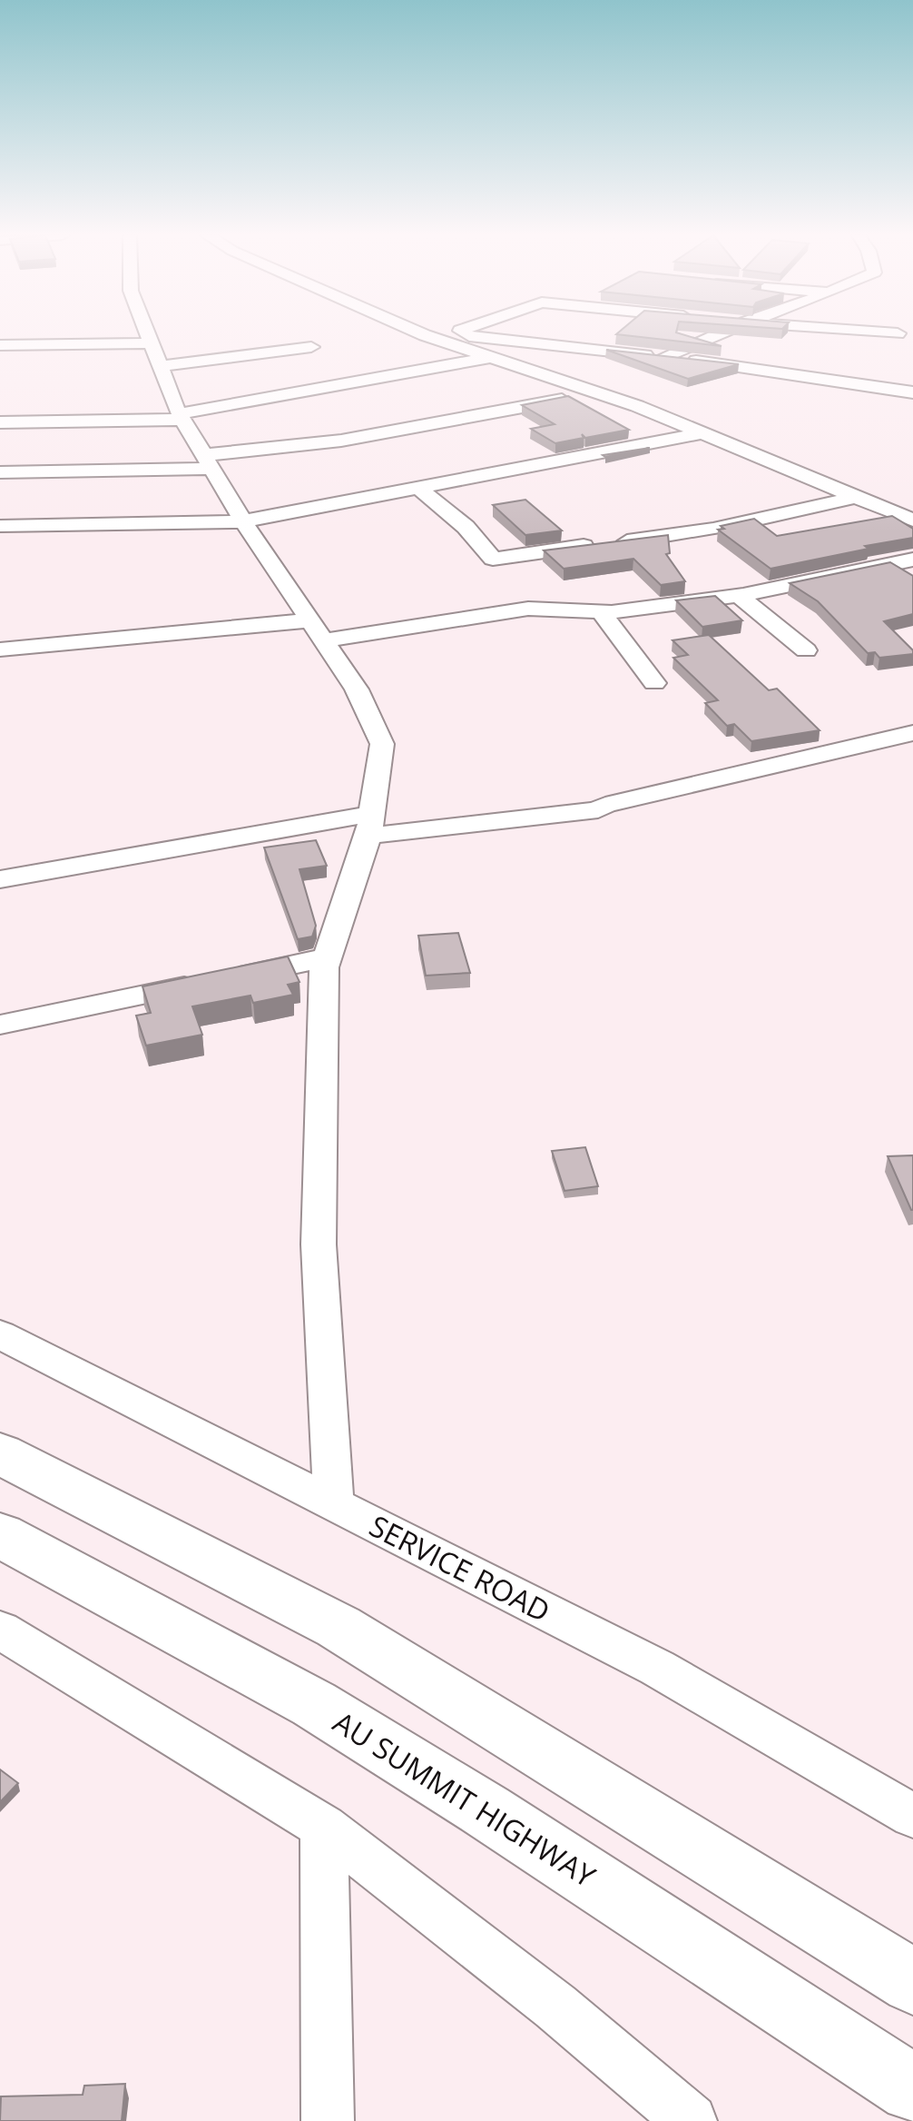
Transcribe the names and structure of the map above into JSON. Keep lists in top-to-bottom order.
{
  "streets": {
    "main road": ["AU SUMMIT HIGHWAY"],
    "street": ["SERVICE ROAD"]
  }
}
